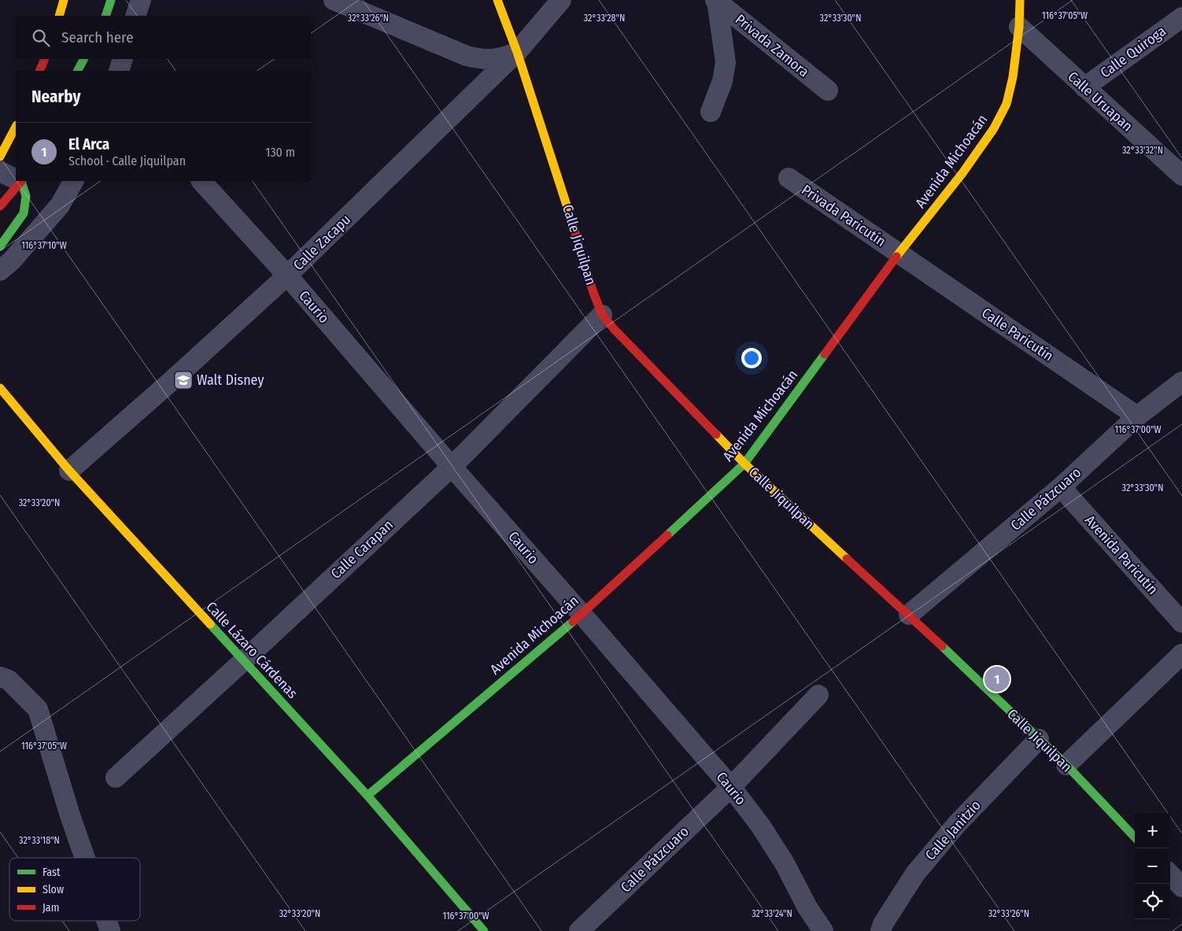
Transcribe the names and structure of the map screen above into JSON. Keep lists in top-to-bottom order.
{
  "streets": {
    "street": [
      "Privada Zamora",
      "Calle Quiroga",
      "Calle Uruapan",
      "Avenida Michoacán",
      "Privada Paricutín",
      "Calle Zacapu",
      "Calle Jiquilpan",
      "Caurio",
      "Calle Paricutín",
      "Calle Pátzcuaro",
      "Calle Carapan",
      "Avenida Paricutín",
      "Calle Lázaro Cárdenas",
      "Calle Janitzio"
    ]
  },
  "crossings": [
    ["Calle Quiroga", "Calle Uruapan"],
    ["Calle Uruapan", "Avenida Michoacán"],
    ["Avenida Michoacán", "Privada Paricutín"],
    ["Avenida Michoacán", "Calle Jiquilpan"],
    ["Avenida Michoacán", "Caurio"],
    ["Avenida Michoacán", "Calle Paricutín"],
    ["Avenida Michoacán", "Calle Lázaro Cárdenas"],
    ["Privada Paricutín", "Calle Paricutín"],
    ["Calle Zacapu", "Calle Jiquilpan"],
    ["Calle Zacapu", "Caurio"],
    ["Calle Zacapu", "Calle Lázaro Cárdenas"],
    ["Calle Jiquilpan", "Calle Pátzcuaro"],
    ["Calle Jiquilpan", "Calle Carapan"],
    ["Calle Jiquilpan", "Calle Janitzio"],
    ["Caurio", "Calle Pátzcuaro"],
    ["Caurio", "Calle Carapan"],
    ["Calle Paricutín", "Calle Pátzcuaro"],
    ["Calle Pátzcuaro", "Avenida Paricutín"],
    ["Calle Carapan", "Calle Lázaro Cárdenas"]
  ],
  "places": {
    "school or university": ["Walt Disney"]
  },
  "legend": ["Fast", "Slow", "Jam"],
  "page": {
    "search": "Search here",
    "heading": "Nearby",
    "list": [
      {
        "mark": "1",
        "name": "El Arca",
        "note": "School · Calle Jiquilpan",
        "value": "130 m"
      }
    ],
    "pins": "1",
    "map_buttons": ["+", "−"]
  },
  "coordinates": [
    "116°37'05\"W",
    "32°33'26\"N",
    "32°33'28\"N",
    "32°33'30\"N",
    "32°33'32\"N",
    "116°37'10\"W",
    "116°37'00\"W",
    "32°33'20\"N",
    "32°33'18\"N",
    "32°33'24\"N"
  ]
}
